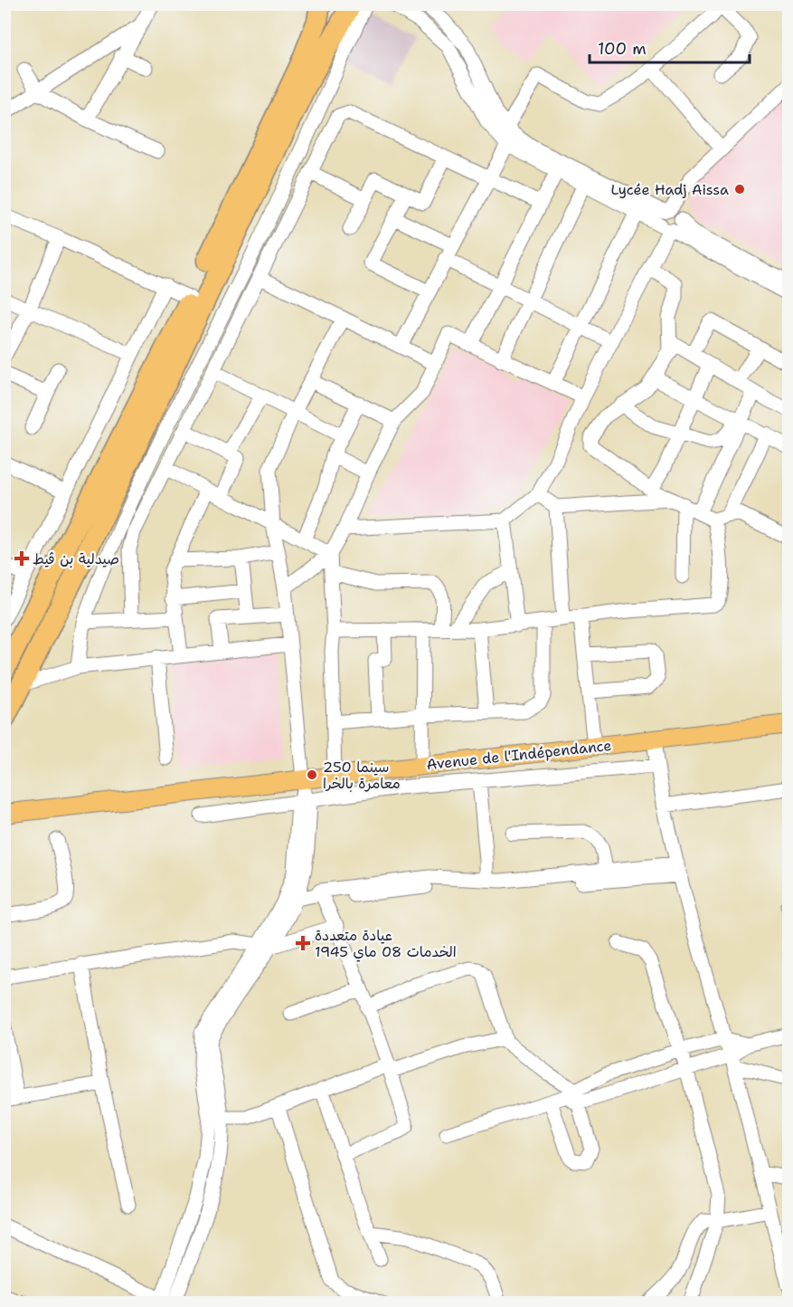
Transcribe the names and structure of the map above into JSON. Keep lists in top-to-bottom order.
{
  "streets": {
    "main road": ["Avenue de l'Indépendance"]
  },
  "places": {
    "other": ["Lycée Hadj Aissa", "سينما 250 معامرة بالخرا"],
    "health": ["صيدلية بن ڤيط", "عيادة متعددة الخدمات 08 ماي 1945"]
  },
  "scale_bar": "100 m"
}
